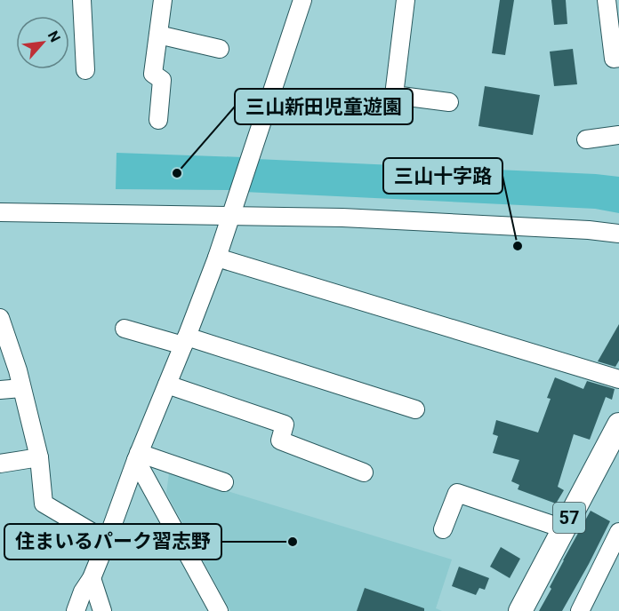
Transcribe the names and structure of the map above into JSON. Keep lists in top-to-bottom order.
{
  "streets": {
    "main road": ["57"]
  },
  "places": ["三山新田児童遊園", "三山十字路", "住まいるパーク習志野"],
  "north": "top right"
}
